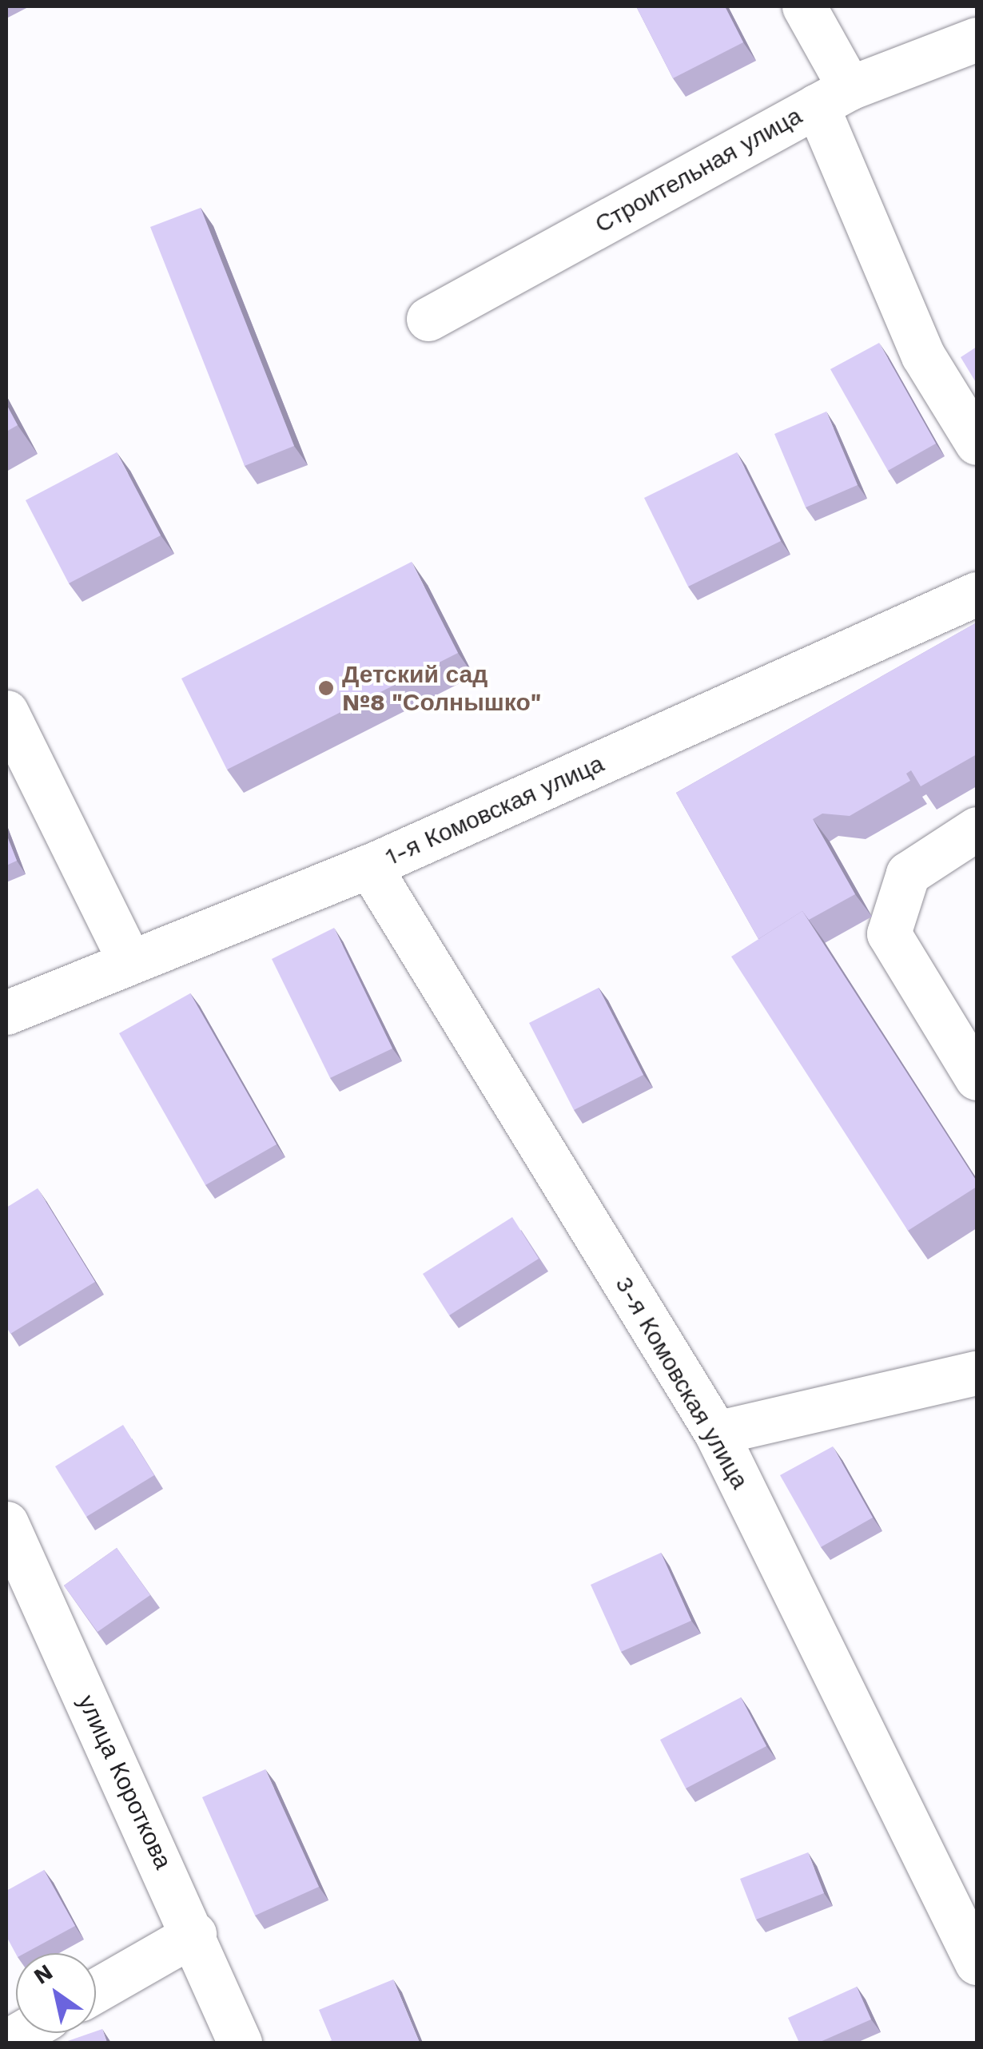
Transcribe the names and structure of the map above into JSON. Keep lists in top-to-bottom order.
{
  "streets": {
    "street": [
      "Строительная улица",
      "1-я Комовская улица",
      "3-я Комовская улица",
      "улица Короткова"
    ]
  },
  "crossings": [
    ["1-я Комовская улица", "3-я Комовская улица"]
  ],
  "places": ["Детский сад №8 \"Солнышко\""],
  "north": "top left"
}
